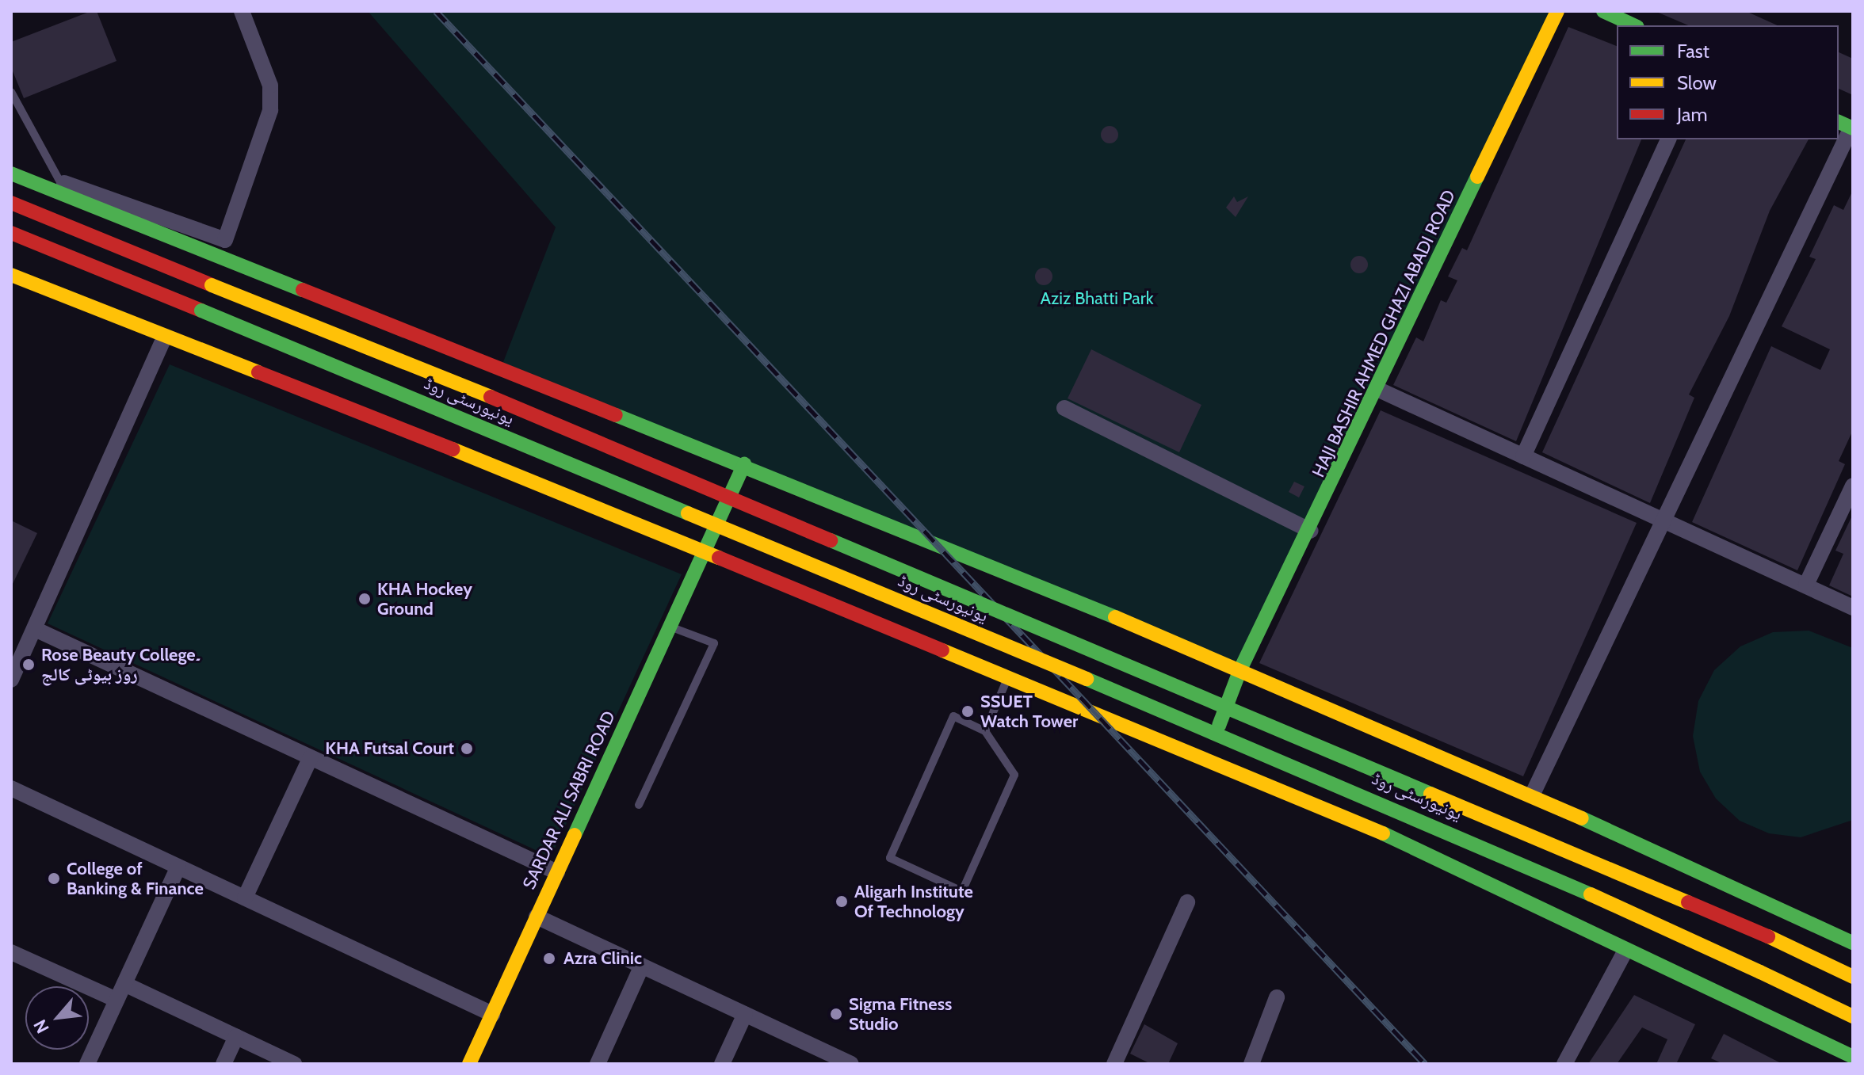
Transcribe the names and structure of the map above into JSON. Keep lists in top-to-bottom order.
{
  "streets": {
    "street": ["HAJI BASHIR AHMED GHAZI ABADI ROAD", "یونیورسٹی روڈ", "SARDAR ALI SABRI ROAD"]
  },
  "parks": ["Aziz Bhatti Park"],
  "places": [
    "KHA Hockey Ground",
    "Rose Beauty College۔ روز بیوٹی کالج",
    "SSUET Watch Tower",
    "KHA Futsal Court",
    "College of Banking & Finance",
    "Aligarh Institute Of Technology",
    "Azra Clinic",
    "Sigma Fitness Studio"
  ],
  "legend": ["Fast", "Slow", "Jam"],
  "north": "bottom left"
}
